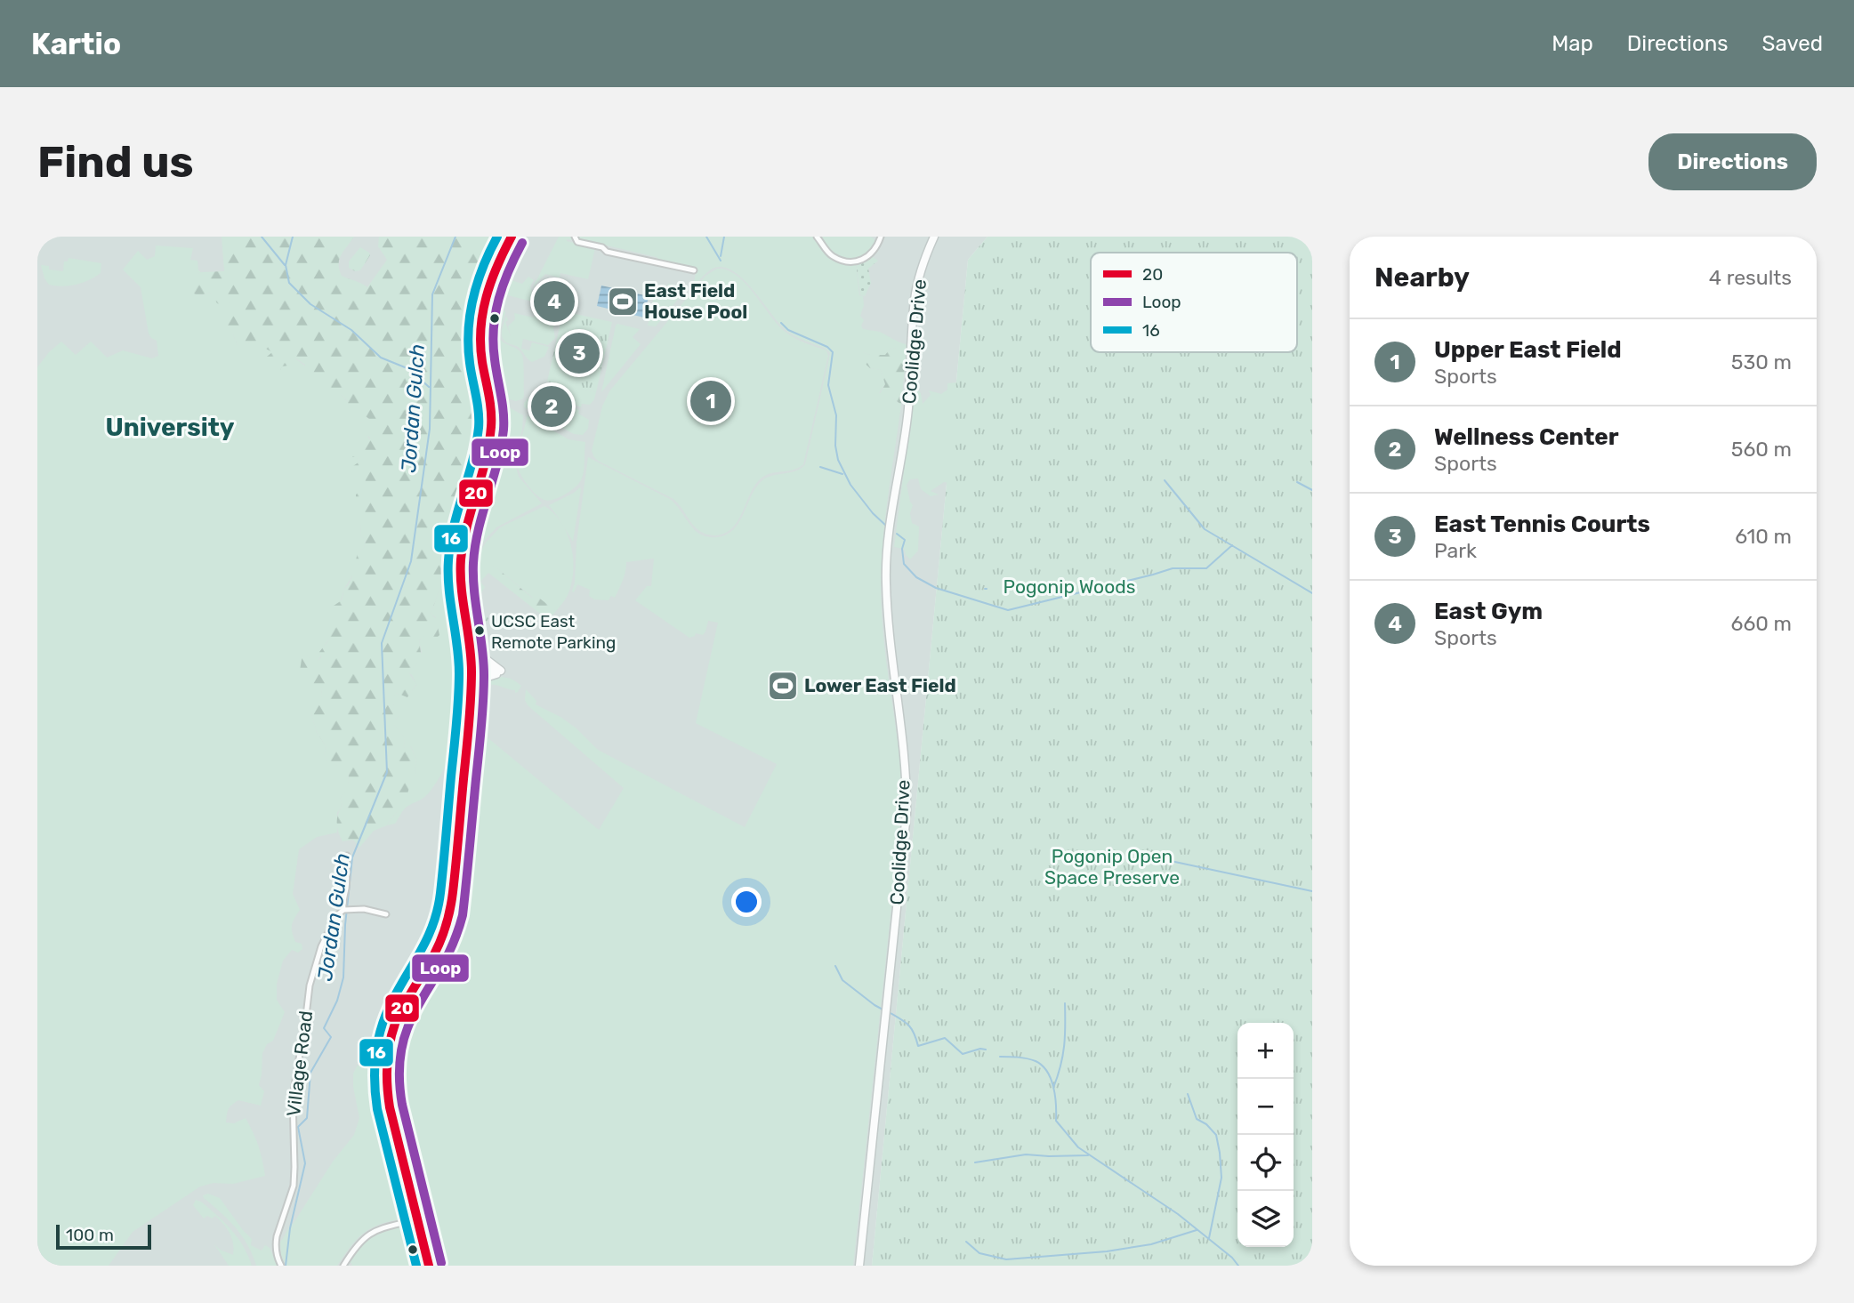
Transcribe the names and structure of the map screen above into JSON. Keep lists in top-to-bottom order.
{
  "streets": {
    "main road": ["Coolidge Drive"],
    "street": ["Village Road"]
  },
  "districts": ["University"],
  "water": ["Jordan Gulch"],
  "parks": ["Pogonip Woods", "Pogonip Open Space Preserve"],
  "places": {
    "sports": ["East Field House Pool", "Lower East Field"],
    "other": ["UCSC East Remote Parking"]
  },
  "lines": ["transit line 20", "transit line 16", "transit line Loop"],
  "legend": ["20", "Loop", "16"],
  "scale_bar": "100 m",
  "page": {
    "header": "Kartio",
    "nav": ["Map", "Directions", "Saved"],
    "buttons": "Directions",
    "title": "Find us",
    "heading": ["Nearby", "4 results"],
    "pins": [
      "4",
      "3",
      "1",
      "2"
    ],
    "list": [
      {
        "mark": "1",
        "name": "Upper East Field",
        "note": "Sports",
        "value": "530 m"
      },
      {
        "mark": "2",
        "name": "Wellness Center",
        "note": "Sports",
        "value": "560 m"
      },
      {
        "mark": "3",
        "name": "East Tennis Courts",
        "note": "Park",
        "value": "610 m"
      },
      {
        "mark": "4",
        "name": "East Gym",
        "note": "Sports",
        "value": "660 m"
      }
    ],
    "map_buttons": ["+", "−"],
    "scale": "100 m"
  }
}
